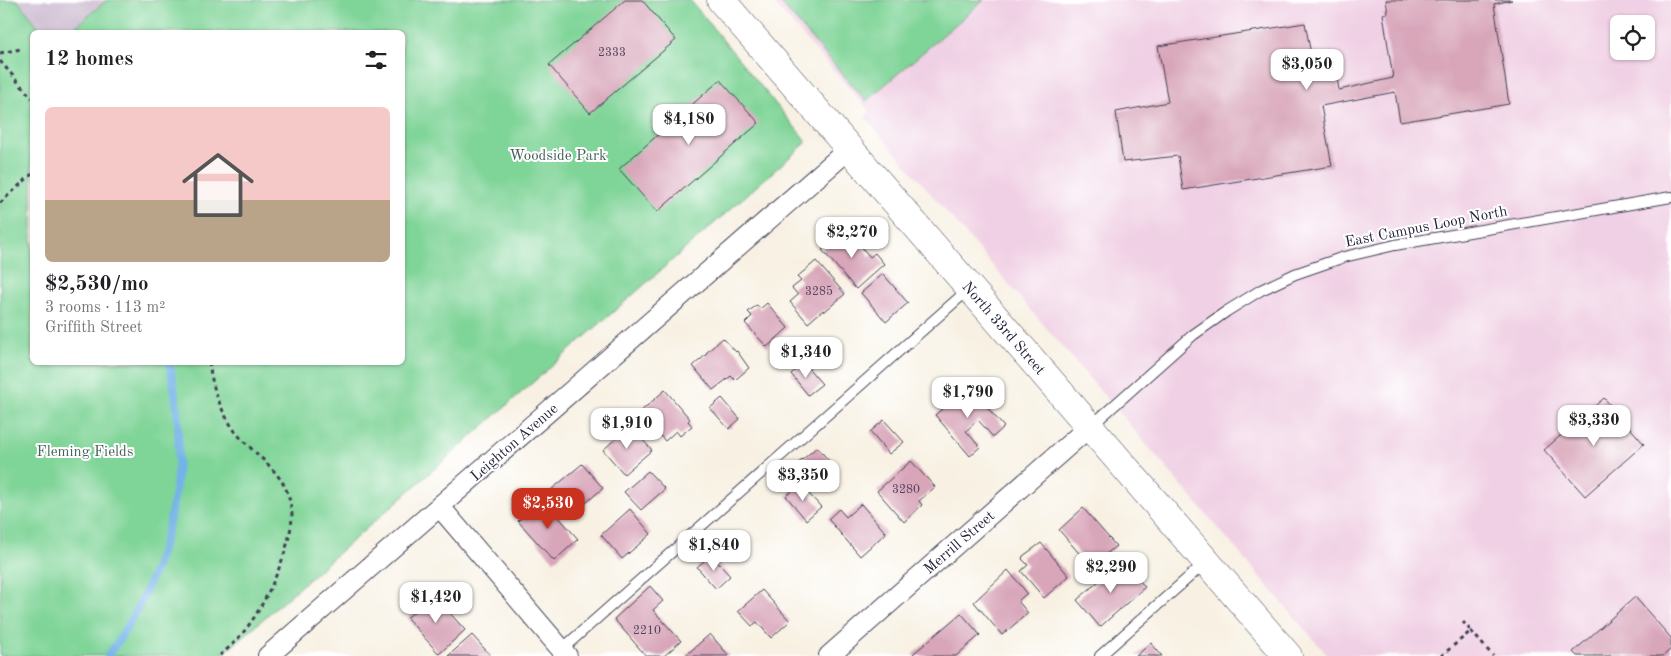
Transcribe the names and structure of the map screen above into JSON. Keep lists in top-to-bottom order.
{
  "streets": {
    "main road": ["North 33rd Street"],
    "street": ["Leighton Avenue", "Merrill Street"],
    "lane": ["East Campus Loop North"]
  },
  "crossings": [
    ["East Campus Loop North", "North 33rd Street"],
    ["East Campus Loop North", "Merrill Street"],
    ["North 33rd Street", "Leighton Avenue"],
    ["North 33rd Street", "Merrill Street"]
  ],
  "parks": ["Woodside Park", "Fleming Fields"],
  "house_numbers": [
    "2333",
    "3285",
    "3280",
    "2210"
  ],
  "page": {
    "heading": "12 homes",
    "price": [
      "$3,050",
      "$4,180",
      "$2,270",
      "$1,340",
      "$1,790",
      "$3,330",
      "$1,910",
      "$3,350",
      "$2,530",
      "$1,840",
      "$2,290",
      "$1,420"
    ],
    "list": [
      {
        "name": "$2,530/mo",
        "note": "3 rooms · 113 m² · Griffith Street"
      }
    ]
  }
}
